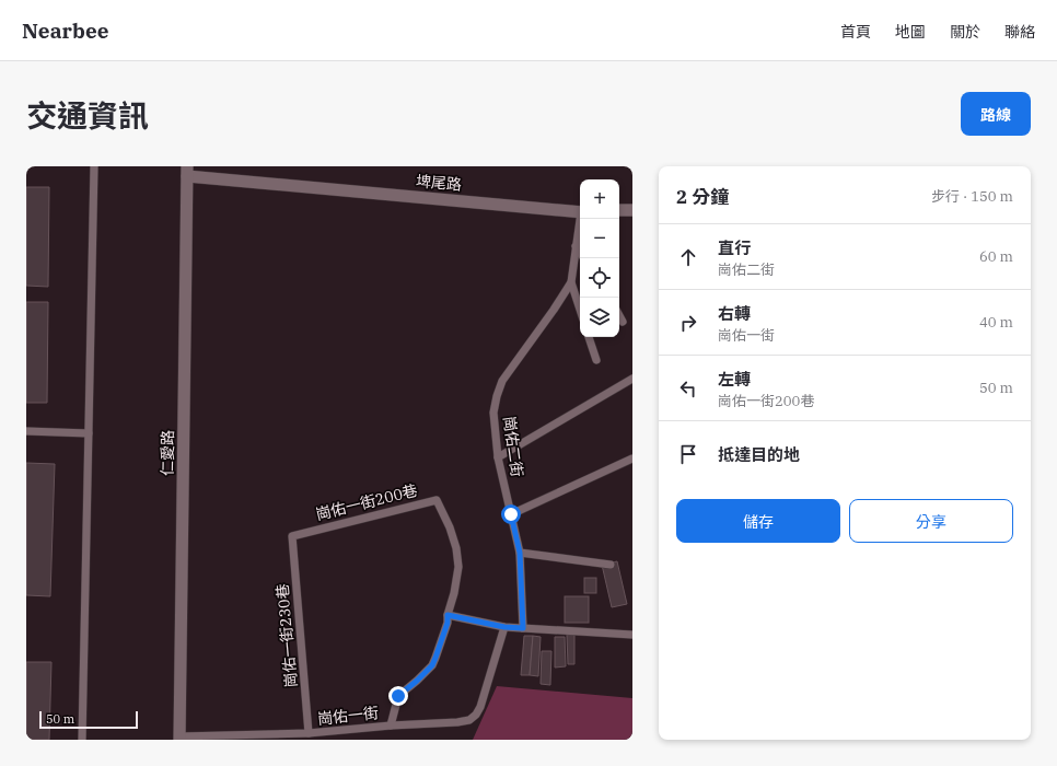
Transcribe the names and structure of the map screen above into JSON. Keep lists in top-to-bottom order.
{
  "streets": {
    "street": ["埤尾路", "仁愛路"],
    "lane": [
      "崗佑二街",
      "崗佑一街200巷",
      "崗佑一街230巷",
      "崗佑一街"
    ]
  },
  "crossings": [
    ["埤尾路", "仁愛路"],
    ["仁愛路", "崗佑一街"],
    ["崗佑一街200巷", "崗佑一街230巷"],
    ["崗佑一街200巷", "崗佑一街"],
    ["崗佑一街230巷", "崗佑一街"]
  ],
  "scale_bar": "50 m",
  "page": {
    "header": "Nearbee",
    "nav": [
      "首頁",
      "地圖",
      "關於",
      "聯絡"
    ],
    "title": "交通資訊",
    "buttons": [
      "路線",
      ["儲存", "分享"]
    ],
    "heading": ["2 分鐘", "步行 · 150 m"],
    "map_buttons": ["+", "−"],
    "list": [
      ["直行", "崗佑二街", "60 m"],
      ["右轉", "崗佑一街", "40 m"],
      ["左轉", "崗佑一街200巷", "50 m"],
      "抵達目的地"
    ],
    "scale": "50 m"
  }
}
